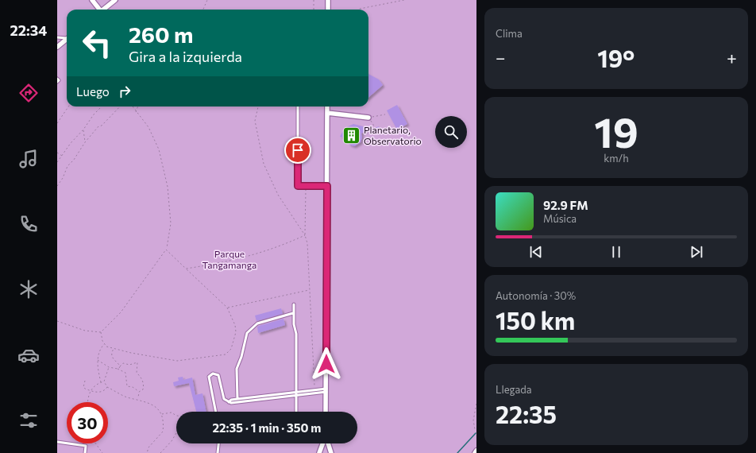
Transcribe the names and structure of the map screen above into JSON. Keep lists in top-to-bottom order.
{
  "parks": ["Parque Tangamanga"],
  "places": {
    "building": ["Planetario, Observatorio"]
  },
  "page": {
    "tabs": "22:34",
    "tile": [
      "Clima",
      ["19", "km/h"],
      ["Autonomía · 30%", "150 km"],
      ["Llegada", "22:35"]
    ],
    "turn": ["260 m", "Gira a la izquierda"],
    "heat": ["−", "19°", "+"],
    "then": "Luego",
    "song": ["92.9 FM", "Música"],
    "limit": "30",
    "trip": "22:35 · 1 min · 350 m"
  }
}
